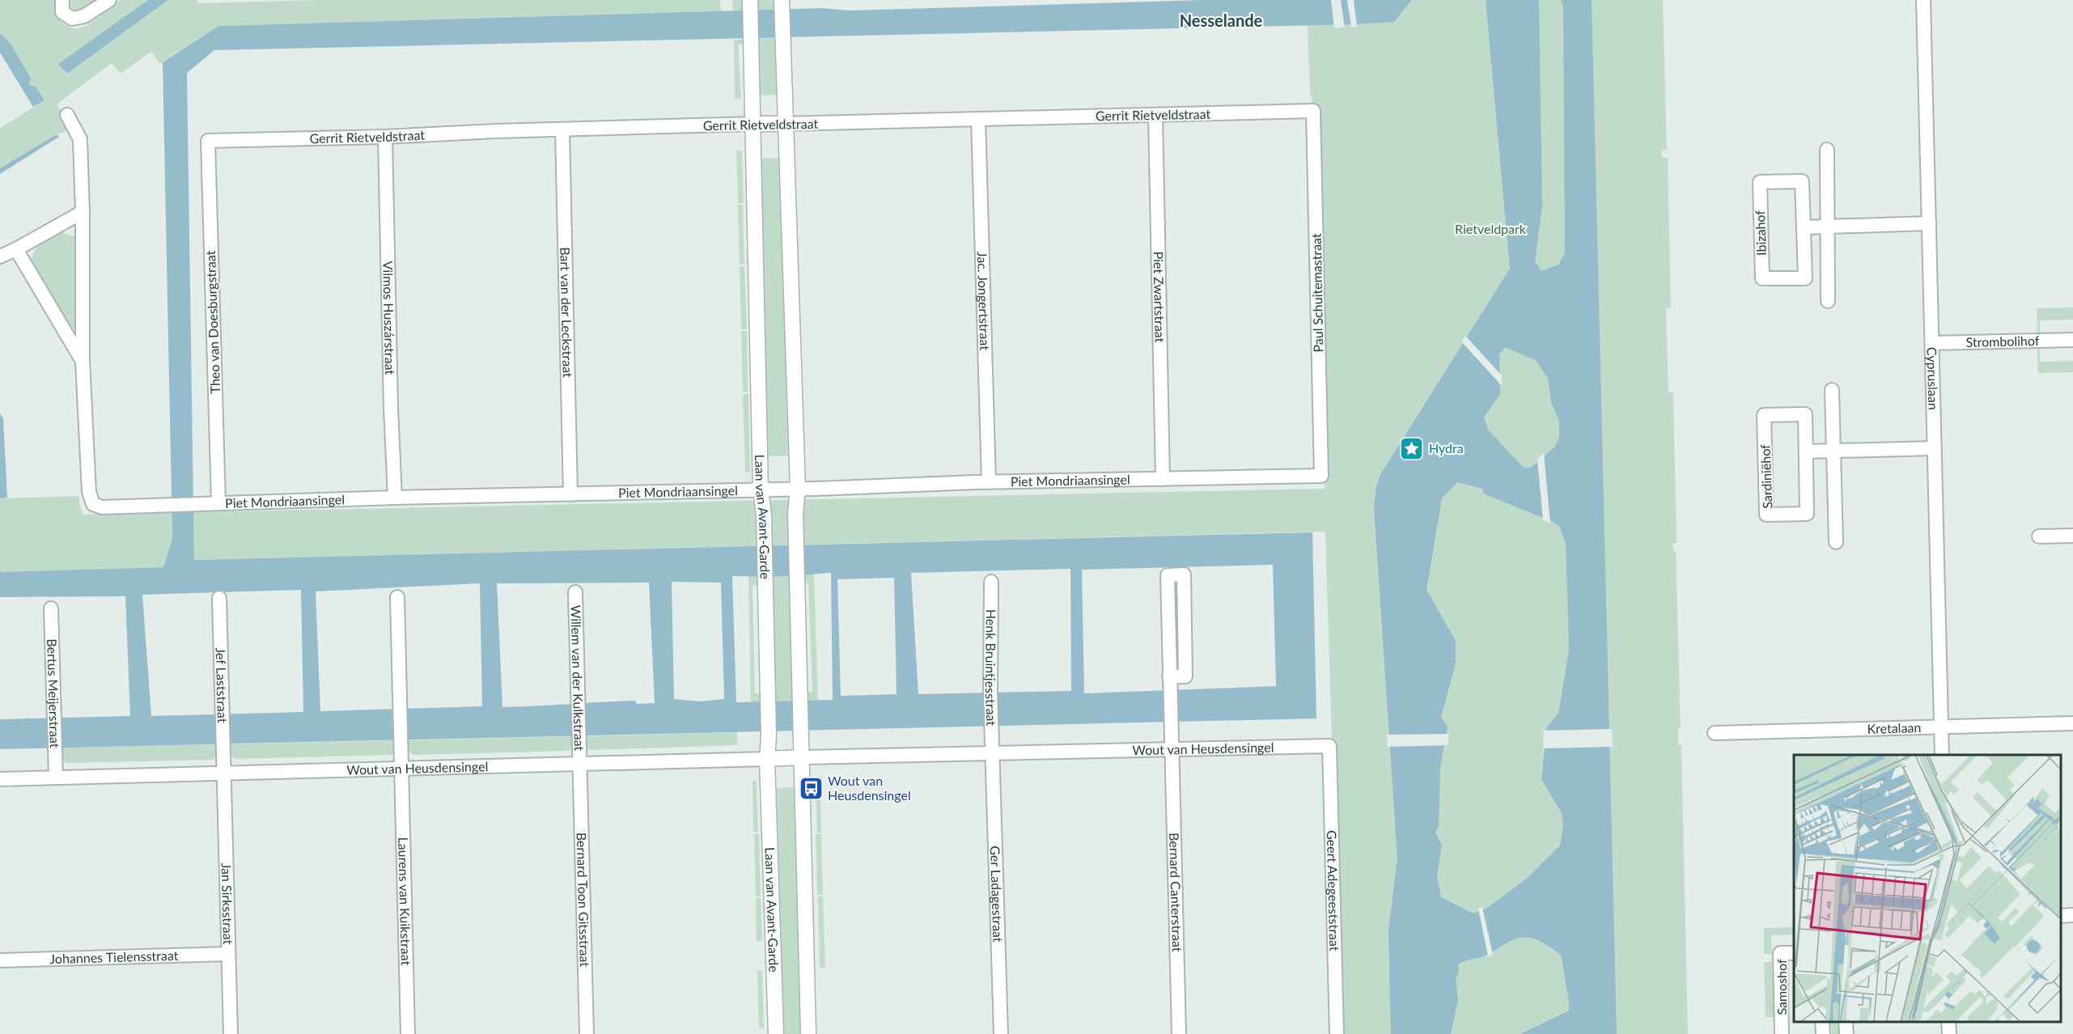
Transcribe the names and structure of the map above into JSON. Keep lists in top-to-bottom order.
{
  "streets": {
    "street": [
      "Gerrit Rietveldstraat",
      "Ibizahof",
      "Paul Schuitemastraat",
      "Piet Zwartstraat",
      "Jac. Jongertstraat",
      "Bart van der Leckstraat",
      "Vilmos Huszárstraat",
      "Theo van Doesburgstraat",
      "Strombolihof",
      "Cypruslaan",
      "Sardiniëhof",
      "Piet Mondriaansingel",
      "Laan van Avant-Garde",
      "Henk Bruintjesstraat",
      "Willem van der Kulkstraat",
      "Jef Laststraat",
      "Bertus Meijerstraat",
      "Kretalaan",
      "Wout van Heusdensingel",
      "Geert Adegeeststraat",
      "Bernard Canterstraat",
      "Ger Ladagestraat",
      "Bernard Toon Gitsstraat",
      "Laurens van Kuikstraat",
      "Jan Sirksstraat",
      "Johannes Tielensstraat",
      "Samoshof"
    ]
  },
  "crossings": [
    ["Gerrit Rietveldstraat", "Paul Schuitemastraat"],
    ["Gerrit Rietveldstraat", "Piet Zwartstraat"],
    ["Gerrit Rietveldstraat", "Jac. Jongertstraat"],
    ["Gerrit Rietveldstraat", "Bart van der Leckstraat"],
    ["Gerrit Rietveldstraat", "Vilmos Huszárstraat"],
    ["Gerrit Rietveldstraat", "Theo van Doesburgstraat"],
    ["Gerrit Rietveldstraat", "Laan van Avant-Garde"],
    ["Paul Schuitemastraat", "Piet Mondriaansingel"],
    ["Piet Zwartstraat", "Piet Mondriaansingel"],
    ["Jac. Jongertstraat", "Piet Mondriaansingel"],
    ["Bart van der Leckstraat", "Piet Mondriaansingel"],
    ["Vilmos Huszárstraat", "Piet Mondriaansingel"],
    ["Theo van Doesburgstraat", "Piet Mondriaansingel"],
    ["Strombolihof", "Cypruslaan"],
    ["Cypruslaan", "Kretalaan"],
    ["Piet Mondriaansingel", "Laan van Avant-Garde"],
    ["Laan van Avant-Garde", "Wout van Heusdensingel"],
    ["Henk Bruintjesstraat", "Wout van Heusdensingel"],
    ["Henk Bruintjesstraat", "Ger Ladagestraat"],
    ["Willem van der Kulkstraat", "Wout van Heusdensingel"],
    ["Willem van der Kulkstraat", "Bernard Toon Gitsstraat"],
    ["Jef Laststraat", "Wout van Heusdensingel"],
    ["Jef Laststraat", "Jan Sirksstraat"],
    ["Bertus Meijerstraat", "Wout van Heusdensingel"],
    ["Wout van Heusdensingel", "Geert Adegeeststraat"],
    ["Wout van Heusdensingel", "Bernard Canterstraat"],
    ["Wout van Heusdensingel", "Ger Ladagestraat"],
    ["Wout van Heusdensingel", "Bernard Toon Gitsstraat"],
    ["Wout van Heusdensingel", "Laurens van Kuikstraat"],
    ["Wout van Heusdensingel", "Jan Sirksstraat"],
    ["Jan Sirksstraat", "Johannes Tielensstraat"]
  ],
  "districts": ["Nesselande"],
  "parks": ["Rietveldpark"],
  "places": {
    "place": ["Hydra"],
    "bus stop": ["Wout van Heusdensingel"]
  }
}
